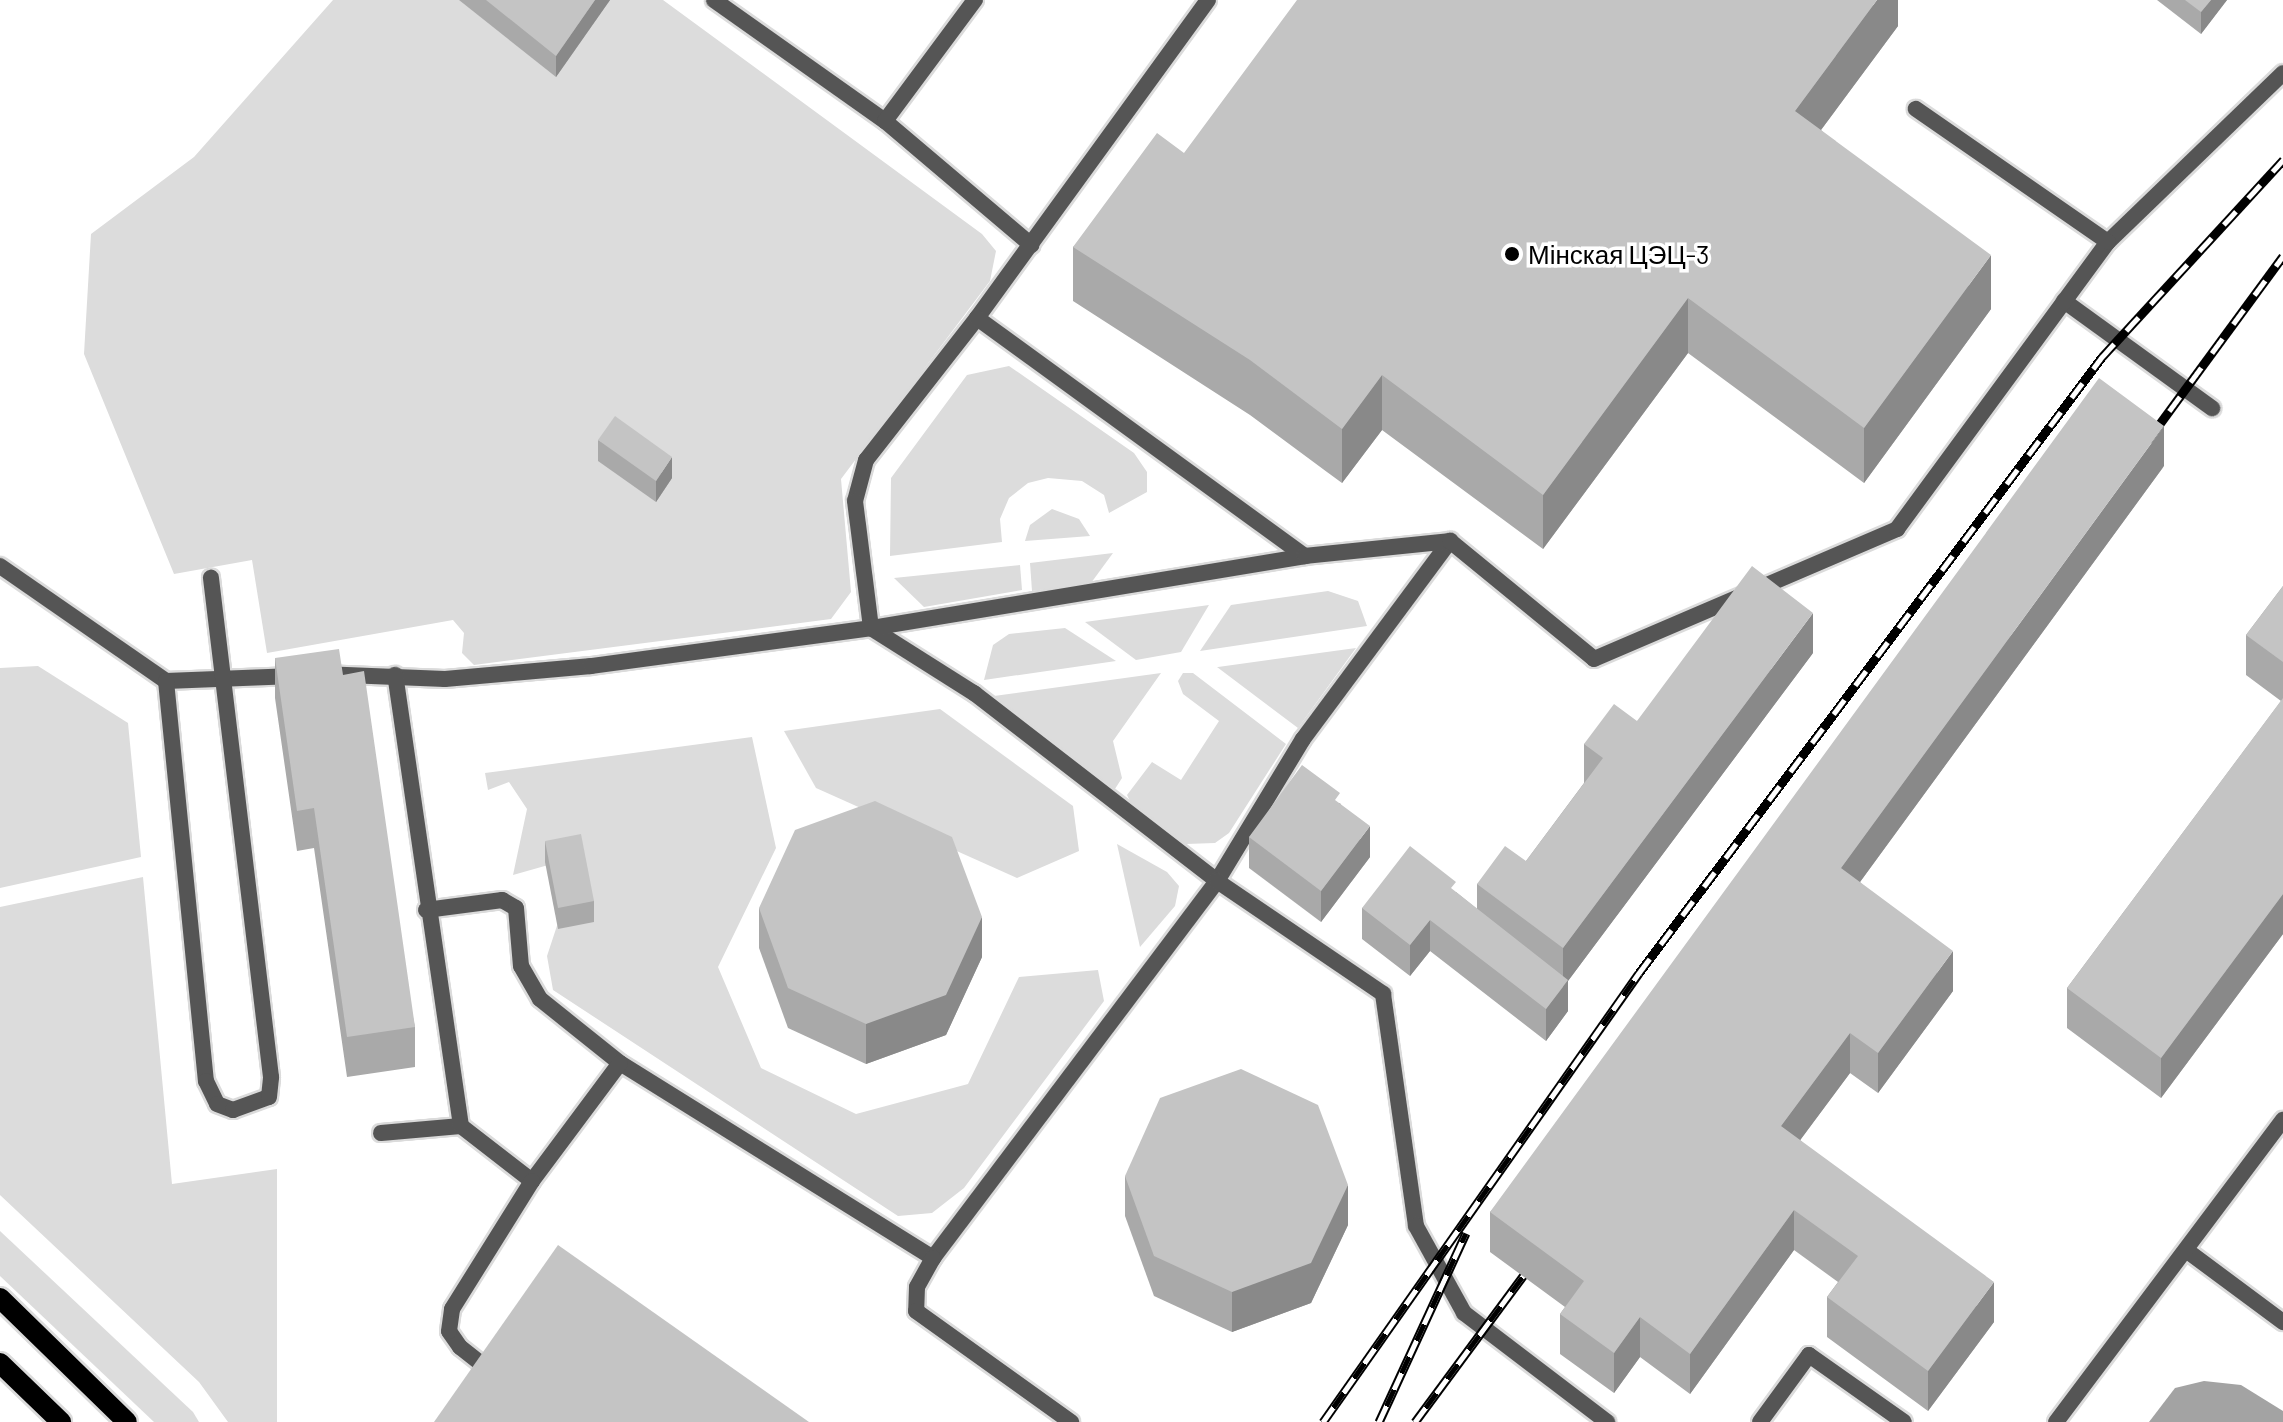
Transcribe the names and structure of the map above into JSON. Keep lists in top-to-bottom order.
{
  "places": ["Мінская ЦЭЦ-3"]
}
